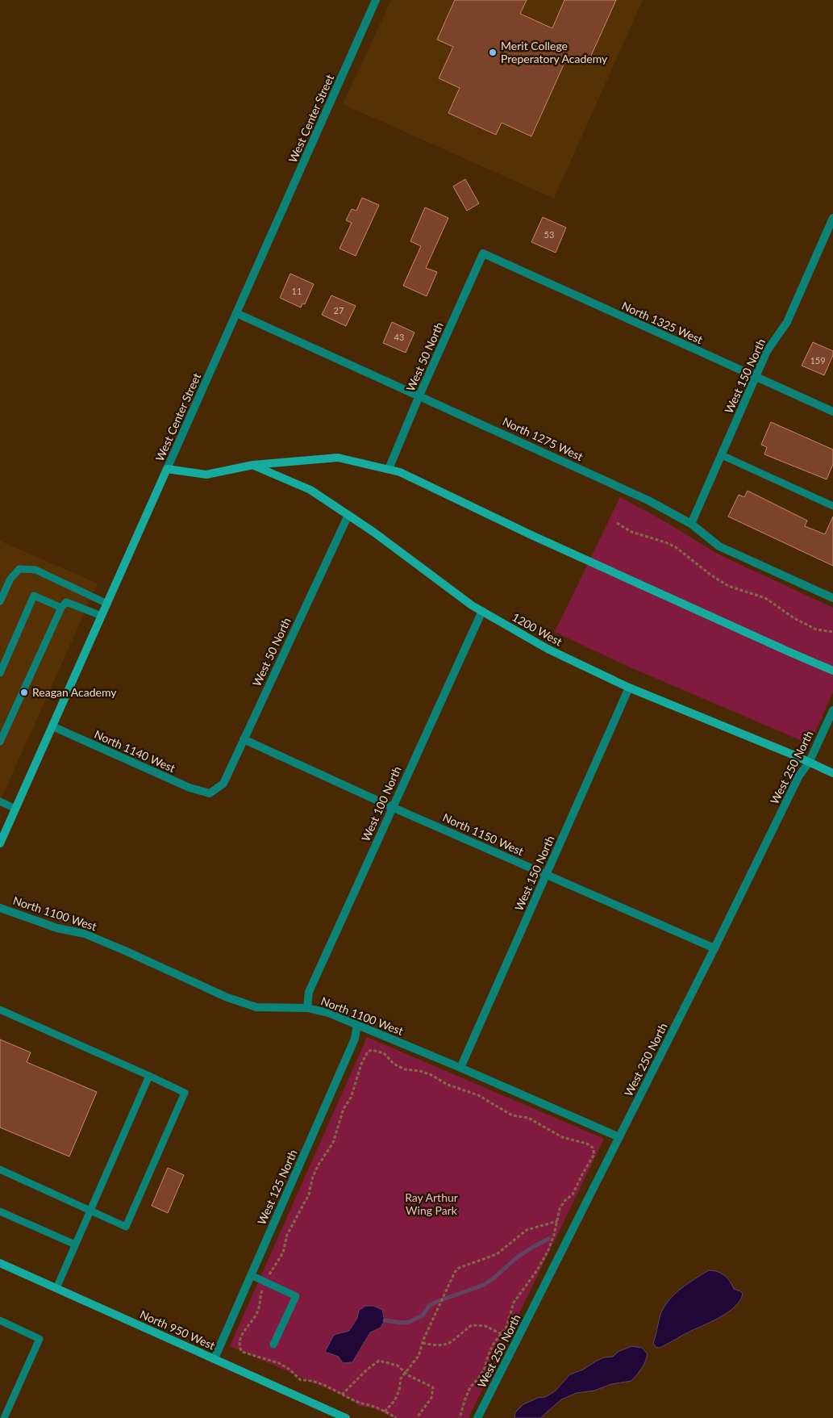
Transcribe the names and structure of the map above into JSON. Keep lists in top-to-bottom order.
{
  "streets": {
    "street": [
      "West Center Street",
      "North 1325 West",
      "West 50 North",
      "West 150 North",
      "North 1275 West",
      "1200 West",
      "North 1140 West",
      "West 250 North",
      "West 100 North",
      "North 1150 West",
      "North 1100 West",
      "West 125 North",
      "North 950 West"
    ]
  },
  "crossings": [
    ["West Center Street", "North 1275 West"],
    ["West Center Street", "North 1140 West"],
    ["North 1325 West", "West 50 North"],
    ["North 1325 West", "West 150 North"],
    ["West 50 North", "North 1275 West"],
    ["West 50 North", "1200 West"],
    ["West 50 North", "North 1140 West"],
    ["West 50 North", "North 1150 West"],
    ["West 150 North", "North 1275 West"],
    ["West 150 North", "1200 West"],
    ["West 150 North", "North 1150 West"],
    ["West 150 North", "North 1100 West"],
    ["1200 West", "West 250 North"],
    ["1200 West", "West 100 North"],
    ["West 250 North", "North 1150 West"],
    ["West 250 North", "North 1100 West"],
    ["West 100 North", "North 1150 West"],
    ["West 100 North", "North 1100 West"],
    ["North 1100 West", "West 125 North"],
    ["West 125 North", "North 950 West"]
  ],
  "parks": ["Ray Arthur Wing Park"],
  "places": ["Merit College Preperatory Academy", "Reagan Academy"],
  "house_numbers": [
    "53",
    "11",
    "27",
    "43",
    "159"
  ]
}
